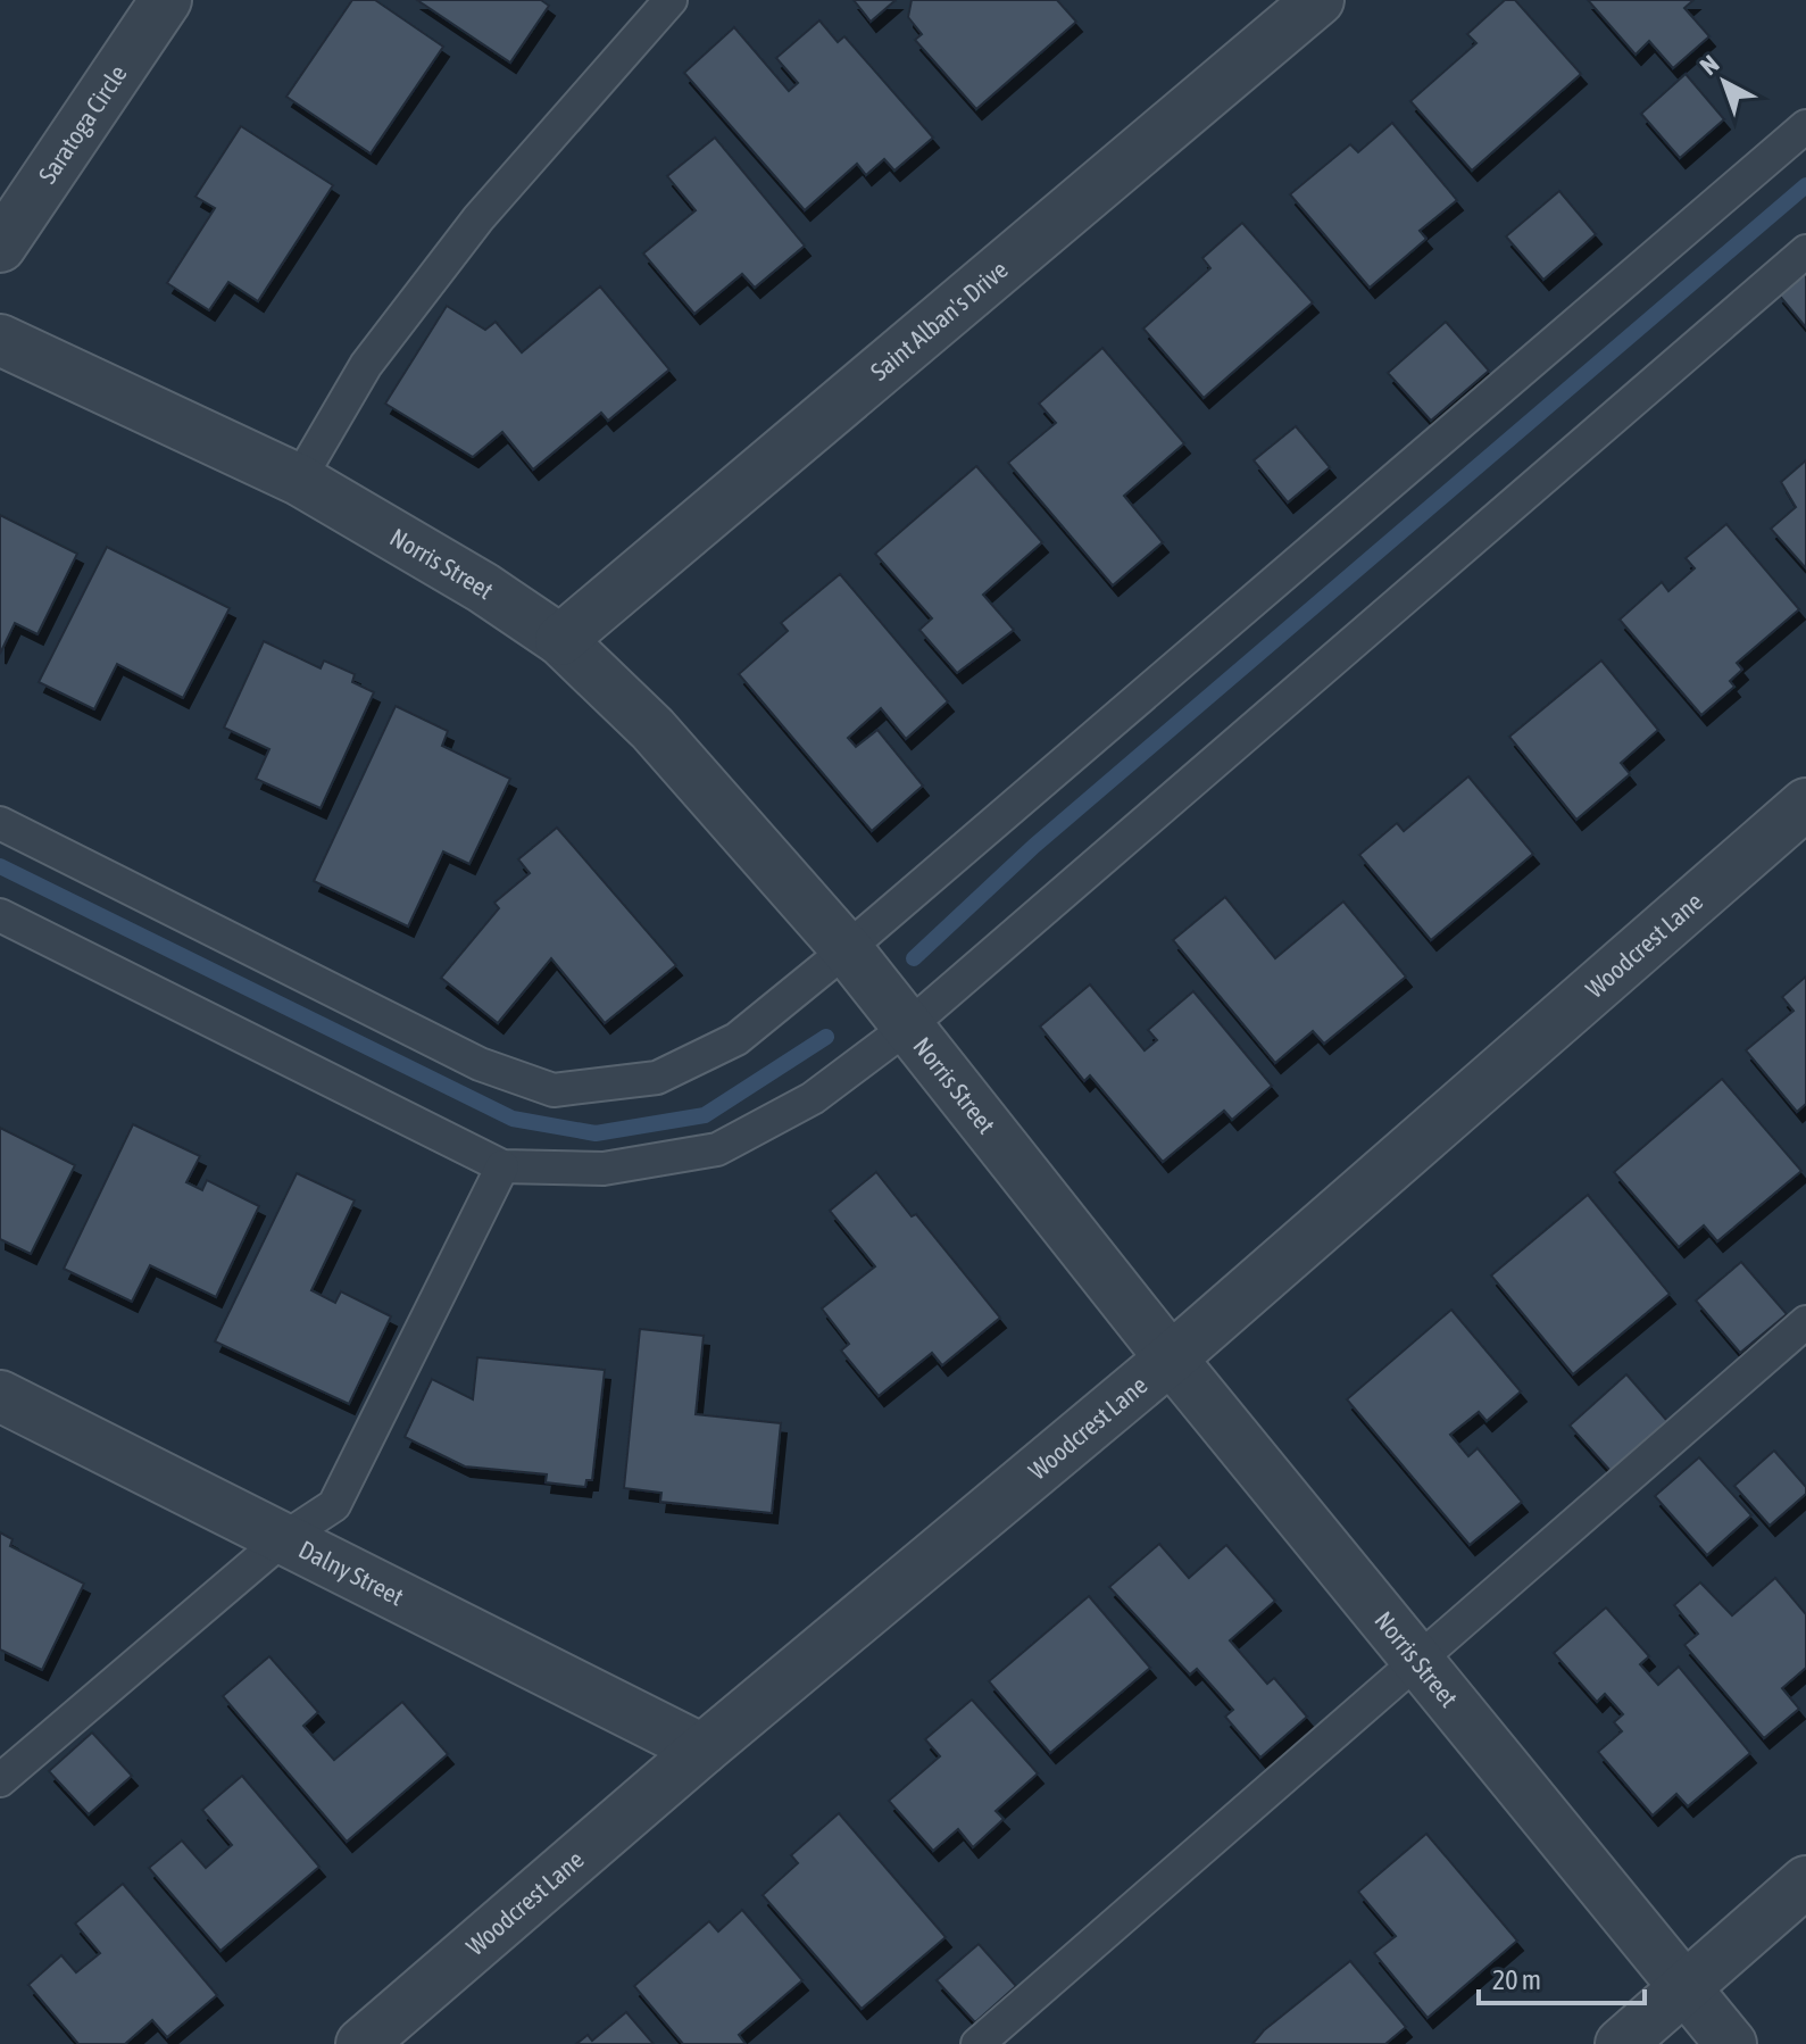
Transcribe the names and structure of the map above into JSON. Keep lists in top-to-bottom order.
{
  "streets": {
    "street": [
      "Saratoga Circle",
      "Saint Alban's Drive",
      "Norris Street",
      "Woodcrest Lane",
      "Dalny Street"
    ]
  },
  "crossings": [
    ["Saint Alban's Drive", "Norris Street"],
    ["Norris Street", "Woodcrest Lane"],
    ["Woodcrest Lane", "Dalny Street"]
  ],
  "scale_bar": "20 m",
  "north": "top left"
}
